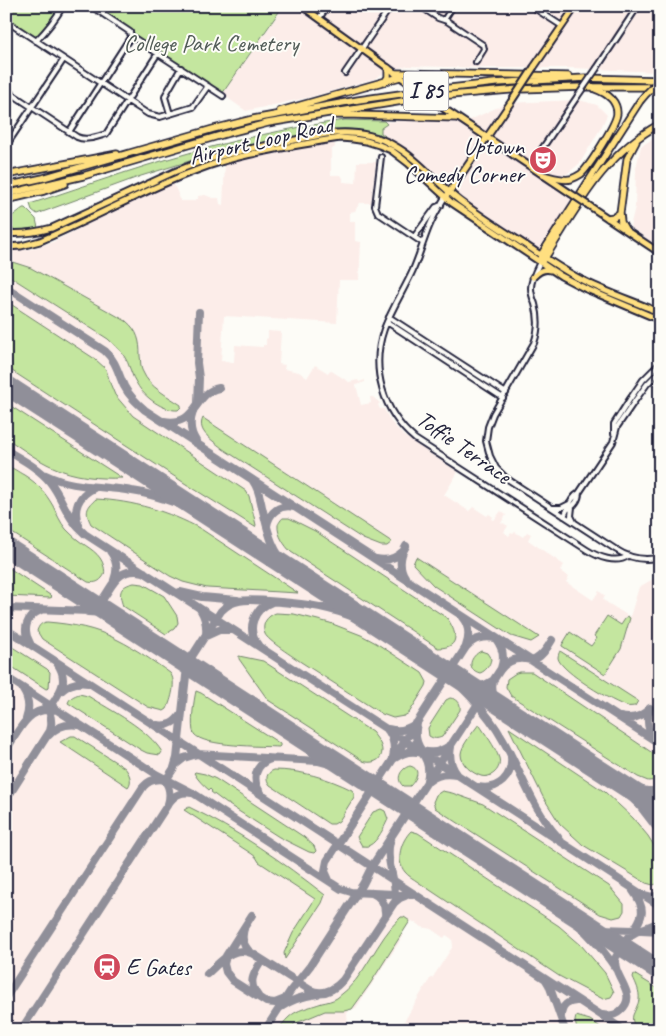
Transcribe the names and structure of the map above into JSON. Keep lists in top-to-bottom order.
{
  "streets": {
    "highway": ["I 85"],
    "main road": ["Airport Loop Road", "Toffie Terrace"]
  },
  "crossings": [
    ["Airport Loop Road", "Toffie Terrace"]
  ],
  "parks": ["College Park Cemetery"],
  "places": {
    "theatre": ["Uptown Comedy Corner"],
    "station": ["E Gates"]
  }
}
